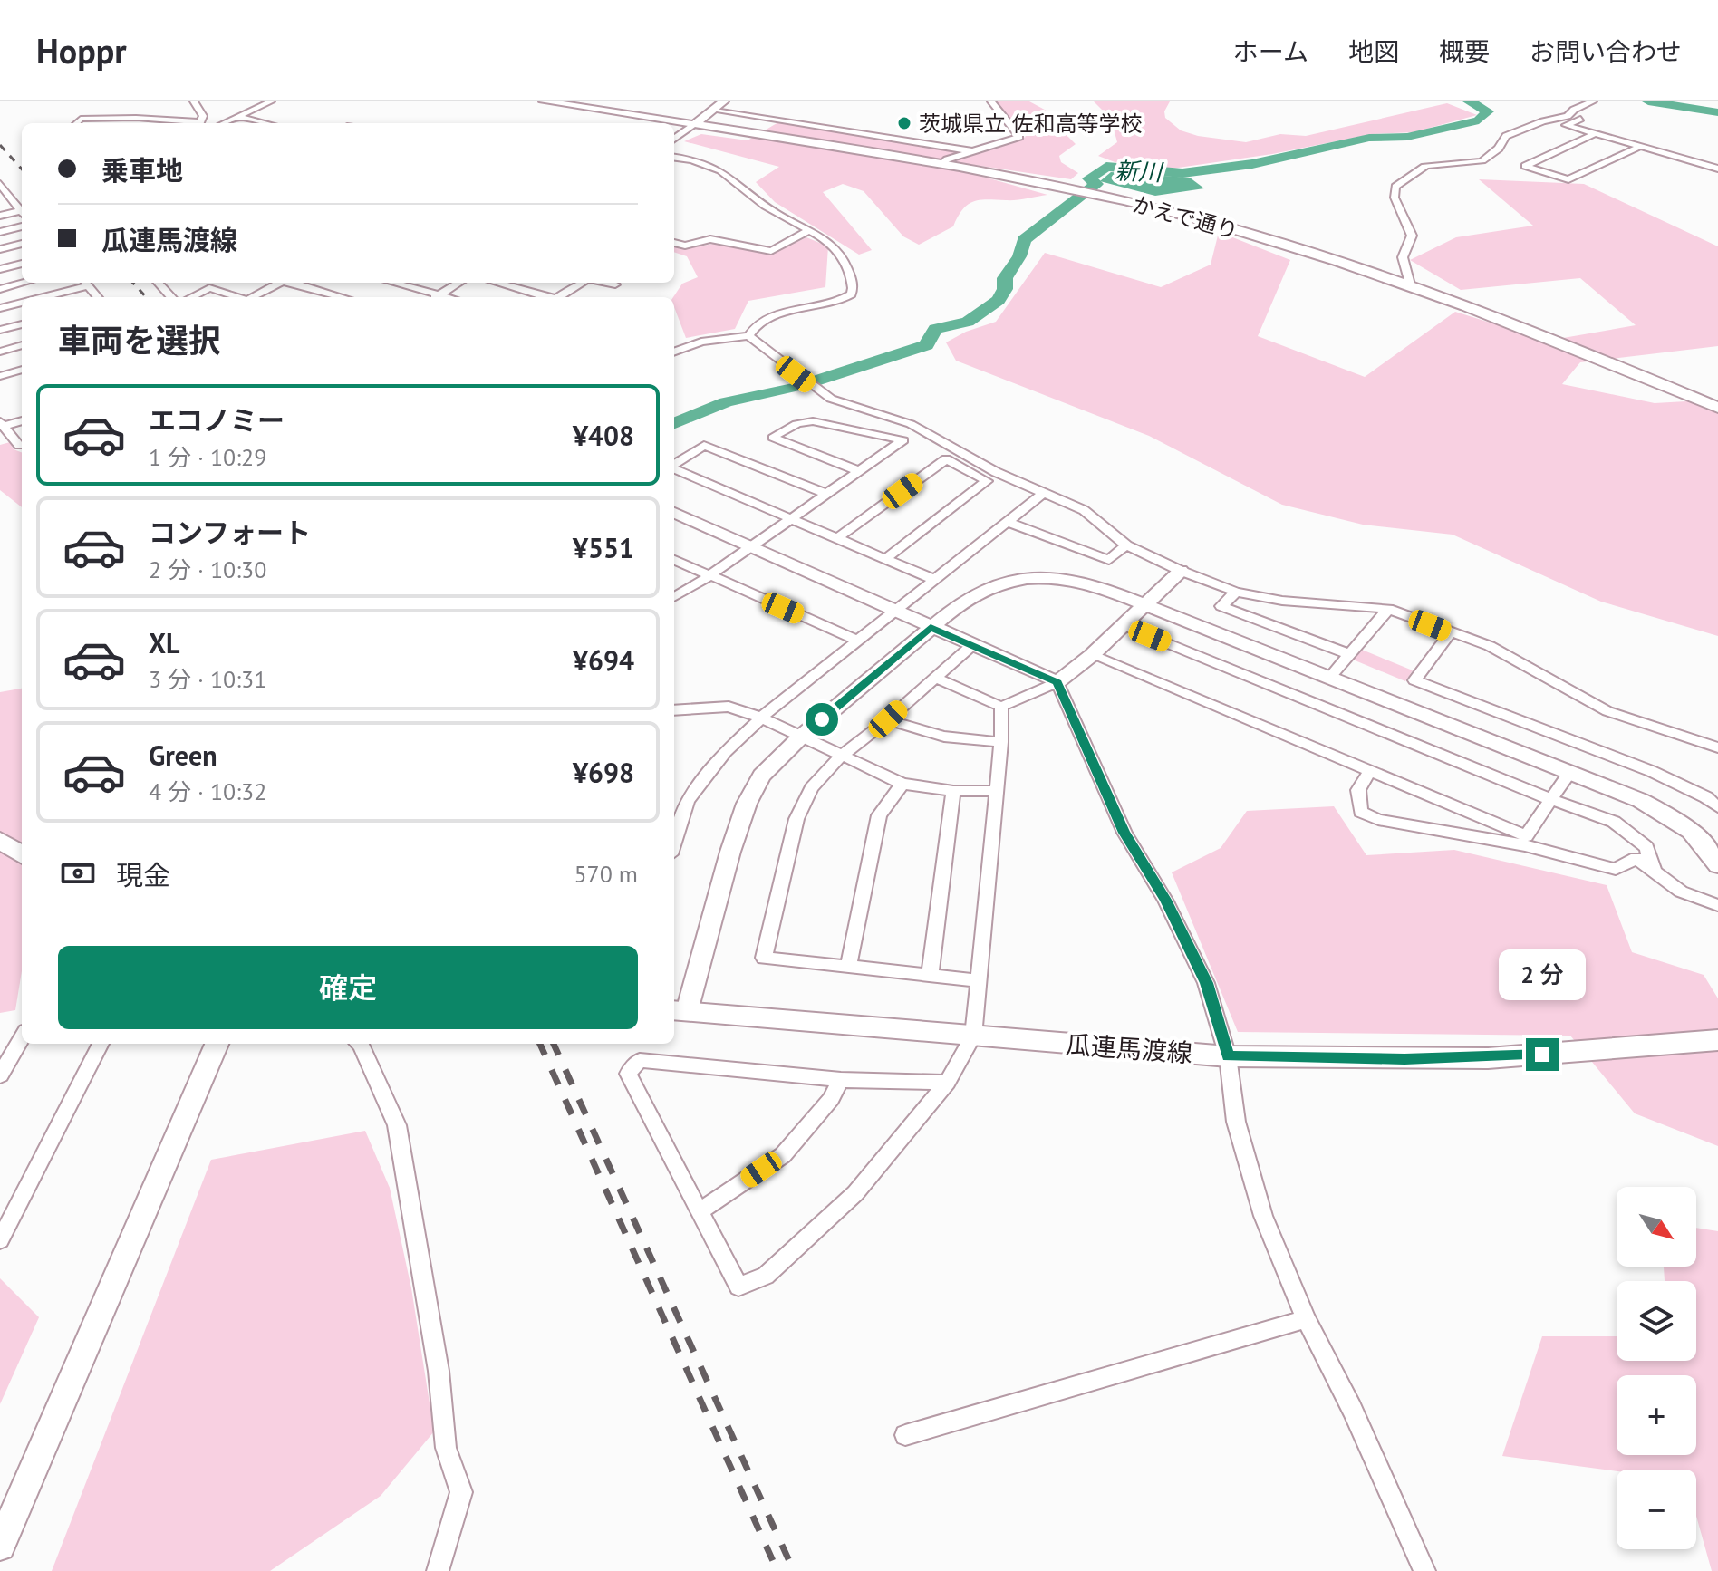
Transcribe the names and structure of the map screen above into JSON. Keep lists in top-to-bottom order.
{
  "streets": {
    "main road": ["瓜連馬渡線"],
    "street": ["かえで通り"]
  },
  "water": ["新川"],
  "places": ["茨城県立 佐和高等学校"],
  "north": "bottom right",
  "page": {
    "header": "Hoppr",
    "nav": [
      "ホーム",
      "地図",
      "概要",
      "お問い合わせ"
    ],
    "banner": ["乗車地", "瓜連馬渡線"],
    "heading": "車両を選択",
    "list": [
      {
        "name": "エコノミー",
        "note": "1 分 · 10:29",
        "value": "¥408"
      },
      {
        "name": "コンフォート",
        "note": "2 分 · 10:30",
        "value": "¥551"
      },
      {
        "name": "XL",
        "note": "3 分 · 10:31",
        "value": "¥694"
      },
      {
        "name": "Green",
        "note": "4 分 · 10:32",
        "value": "¥698"
      }
    ],
    "pay": ["現金", "570 m"],
    "buttons": "確定",
    "bubble": "2 分",
    "map_buttons": ["+", "−"]
  }
}
